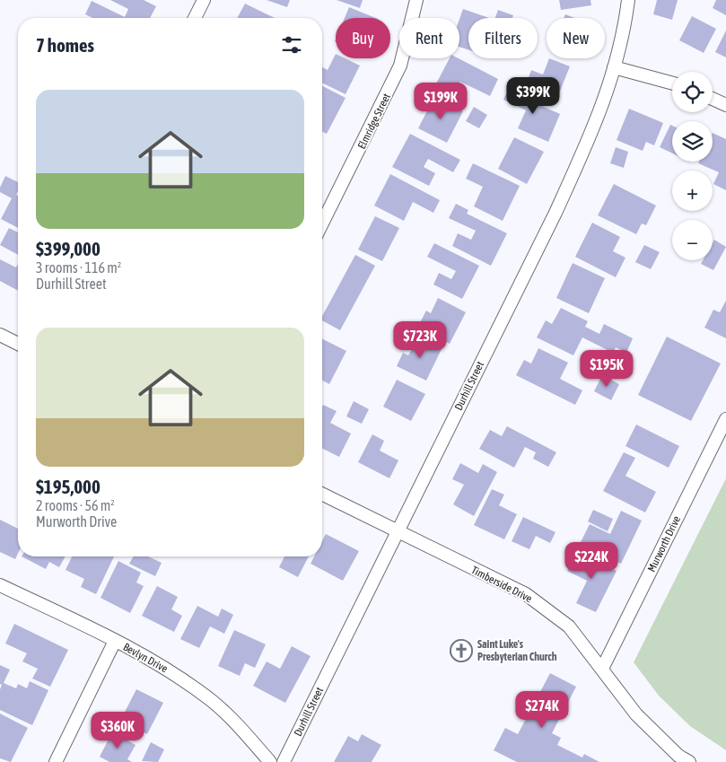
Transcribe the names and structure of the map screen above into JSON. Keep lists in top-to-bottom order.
{
  "streets": {
    "street": [
      "Elmridge Street",
      "Durhill Street",
      "Murworth Drive",
      "Timberside Drive",
      "Bevlyn Drive"
    ]
  },
  "crossings": [
    ["Durhill Street", "Timberside Drive"],
    ["Murworth Drive", "Timberside Drive"]
  ],
  "places": {
    "church": ["Saint Luke's Presbyterian Church"]
  },
  "page": {
    "chip": [
      "Buy",
      "Rent",
      "Filters",
      "New"
    ],
    "heading": "7 homes",
    "map_buttons": ["+", "−"],
    "list": [
      {
        "name": "$399,000",
        "note": "3 rooms · 116 m² · Durhill Street"
      },
      {
        "name": "$195,000",
        "note": "2 rooms · 56 m² · Murworth Drive"
      }
    ],
    "price": [
      "$399K",
      "$199K",
      "$723K",
      "$195K",
      "$224K",
      "$274K",
      "$360K"
    ]
  }
}
